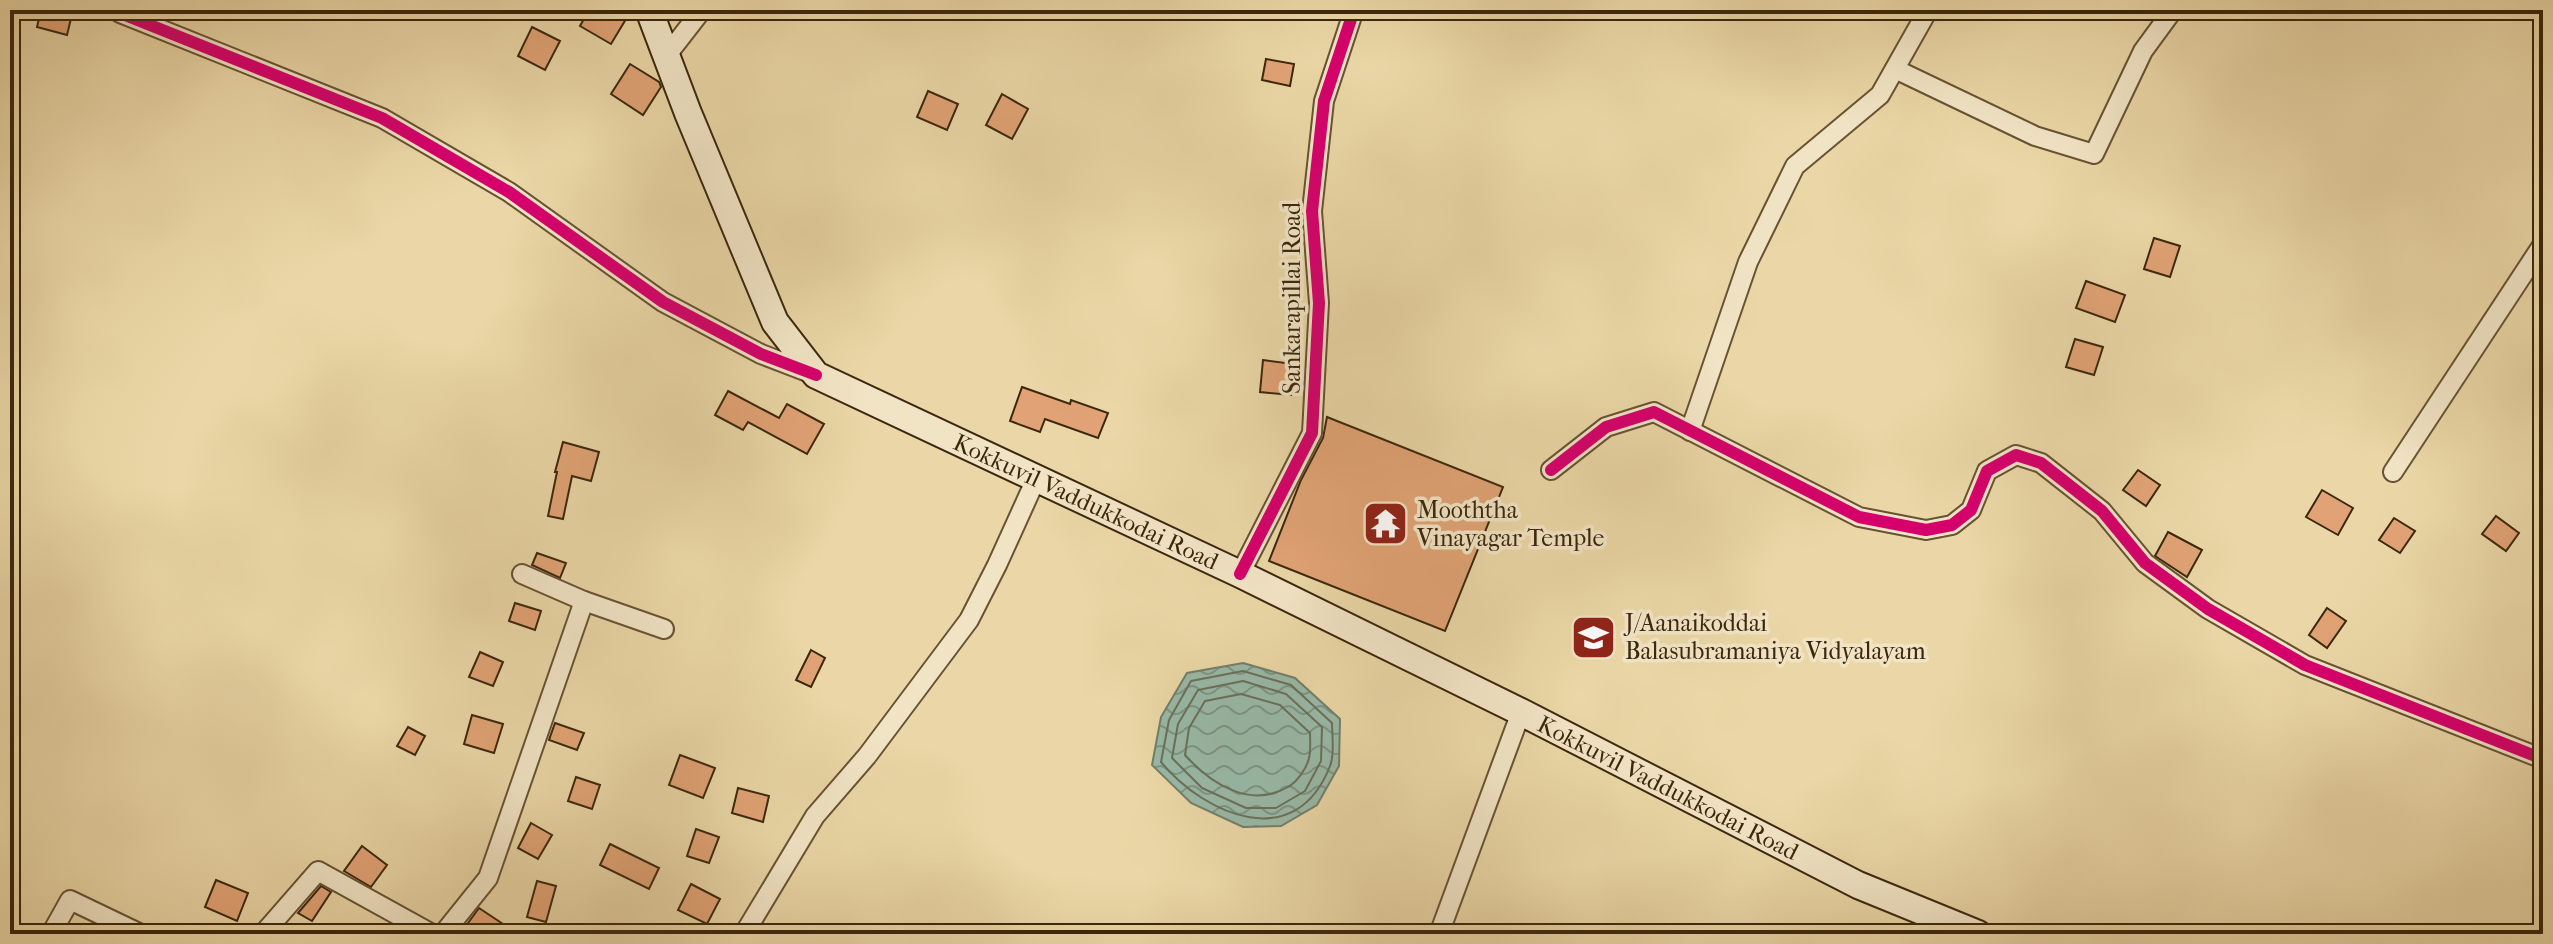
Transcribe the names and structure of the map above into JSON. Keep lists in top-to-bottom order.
{
  "streets": {
    "main road": ["Kokkuvil Vaddukkodai Road"],
    "street": ["Sankarapillai Road"]
  },
  "crossings": [
    ["Sankarapillai Road", "Kokkuvil Vaddukkodai Road"]
  ],
  "places": {
    "temple": ["Mooththa Vinayagar Temple"],
    "school or university": ["J/Aanaikoddai Balasubramaniya Vidyalayam"]
  }
}
